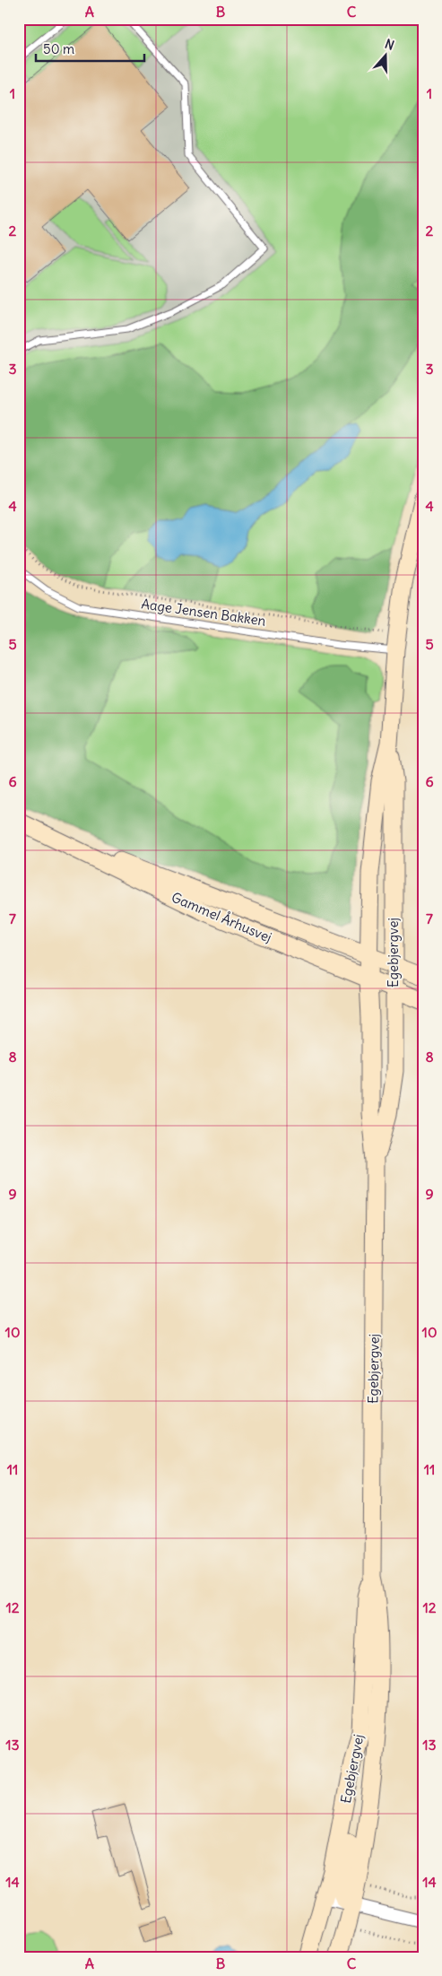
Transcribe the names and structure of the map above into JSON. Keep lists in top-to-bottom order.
{
  "streets": {
    "street": ["Gammel Århusvej", "Egebjergvej"],
    "lane": ["Aage Jensen Bakken"]
  },
  "crossings": [
    ["Aage Jensen Bakken", "Egebjergvej"],
    ["Gammel Århusvej", "Egebjergvej"]
  ],
  "scale_bar": "50 m",
  "north": "top",
  "grid": {
    "columns": ["A", "B", "C"],
    "rows": [
      "1",
      "2",
      "3",
      "4",
      "5",
      "6",
      "7",
      "8",
      "9",
      "10",
      "11",
      "12",
      "13",
      "14"
    ]
  }
}
